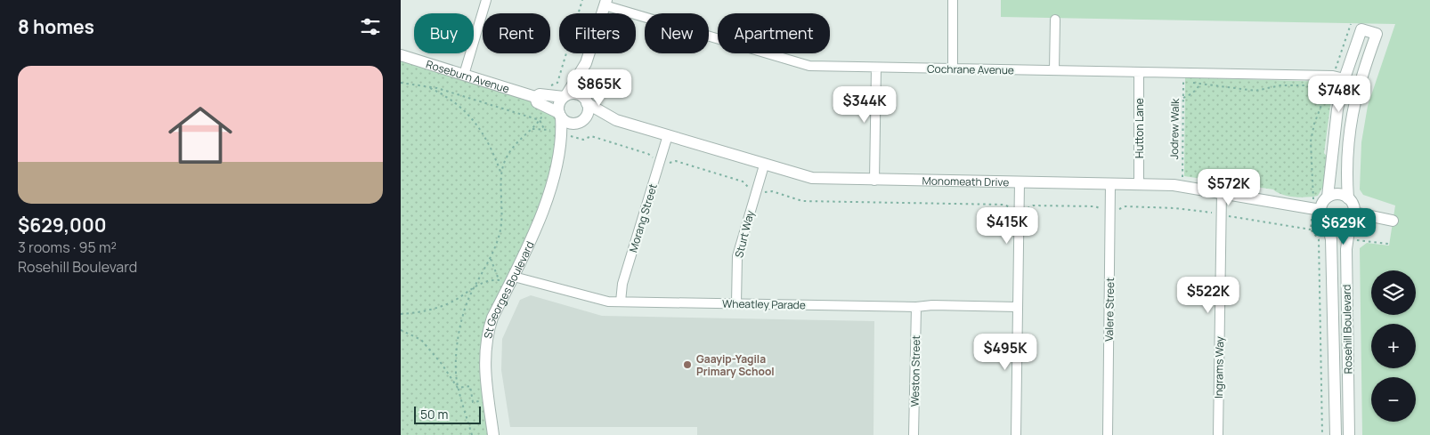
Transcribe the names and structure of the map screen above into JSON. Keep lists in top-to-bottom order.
{
  "streets": {
    "street": [
      "Cochrane Avenue",
      "Roseburn Avenue",
      "Hutton Lane",
      "Monomeath Drive",
      "Morang Street",
      "Sturt Way",
      "St Georges Boulevard",
      "Wheatley Parade",
      "Valere Street",
      "Rosehill Boulevard",
      "Ingrams Way",
      "Weston Street"
    ],
    "path": ["Jodrew Walk"]
  },
  "crossings": [
    ["Cochrane Avenue", "Hutton Lane"],
    ["Cochrane Avenue", "Jodrew Walk"],
    ["Roseburn Avenue", "Monomeath Drive"],
    ["Roseburn Avenue", "St Georges Boulevard"],
    ["Hutton Lane", "Monomeath Drive"],
    ["Jodrew Walk", "Monomeath Drive"],
    ["Monomeath Drive", "Morang Street"],
    ["Monomeath Drive", "Sturt Way"],
    ["Monomeath Drive", "St Georges Boulevard"],
    ["Monomeath Drive", "Valere Street"],
    ["Monomeath Drive", "Rosehill Boulevard"],
    ["Monomeath Drive", "Ingrams Way"],
    ["Morang Street", "Wheatley Parade"],
    ["Sturt Way", "Wheatley Parade"],
    ["St Georges Boulevard", "Wheatley Parade"],
    ["Wheatley Parade", "Weston Street"]
  ],
  "places": ["Gaayip-Yagila Primary School"],
  "scale_bar": "50 m",
  "page": {
    "heading": "8 homes",
    "chip": [
      "Buy",
      "Rent",
      "Filters",
      "New",
      "Apartment"
    ],
    "list": [
      {
        "name": "$629,000",
        "note": "3 rooms · 95 m² · Rosehill Boulevard"
      }
    ],
    "price": [
      "$865K",
      "$748K",
      "$344K",
      "$572K",
      "$415K",
      "$629K",
      "$522K",
      "$495K"
    ],
    "map_buttons": ["+", "−"],
    "scale": "50 m"
  }
}
